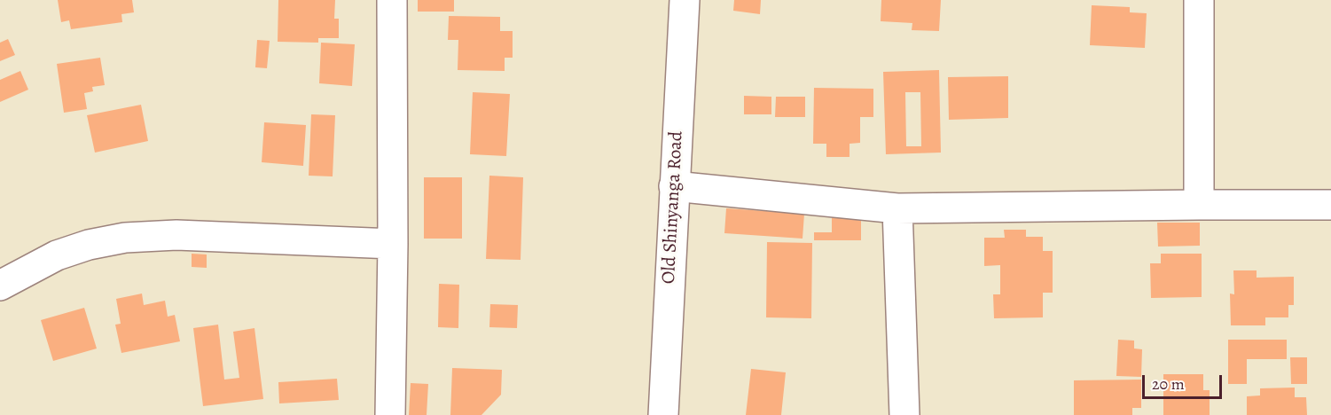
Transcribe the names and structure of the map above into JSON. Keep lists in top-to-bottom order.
{
  "streets": {
    "street": ["Old Shinyanga Road"]
  },
  "scale_bar": "20 m"
}
